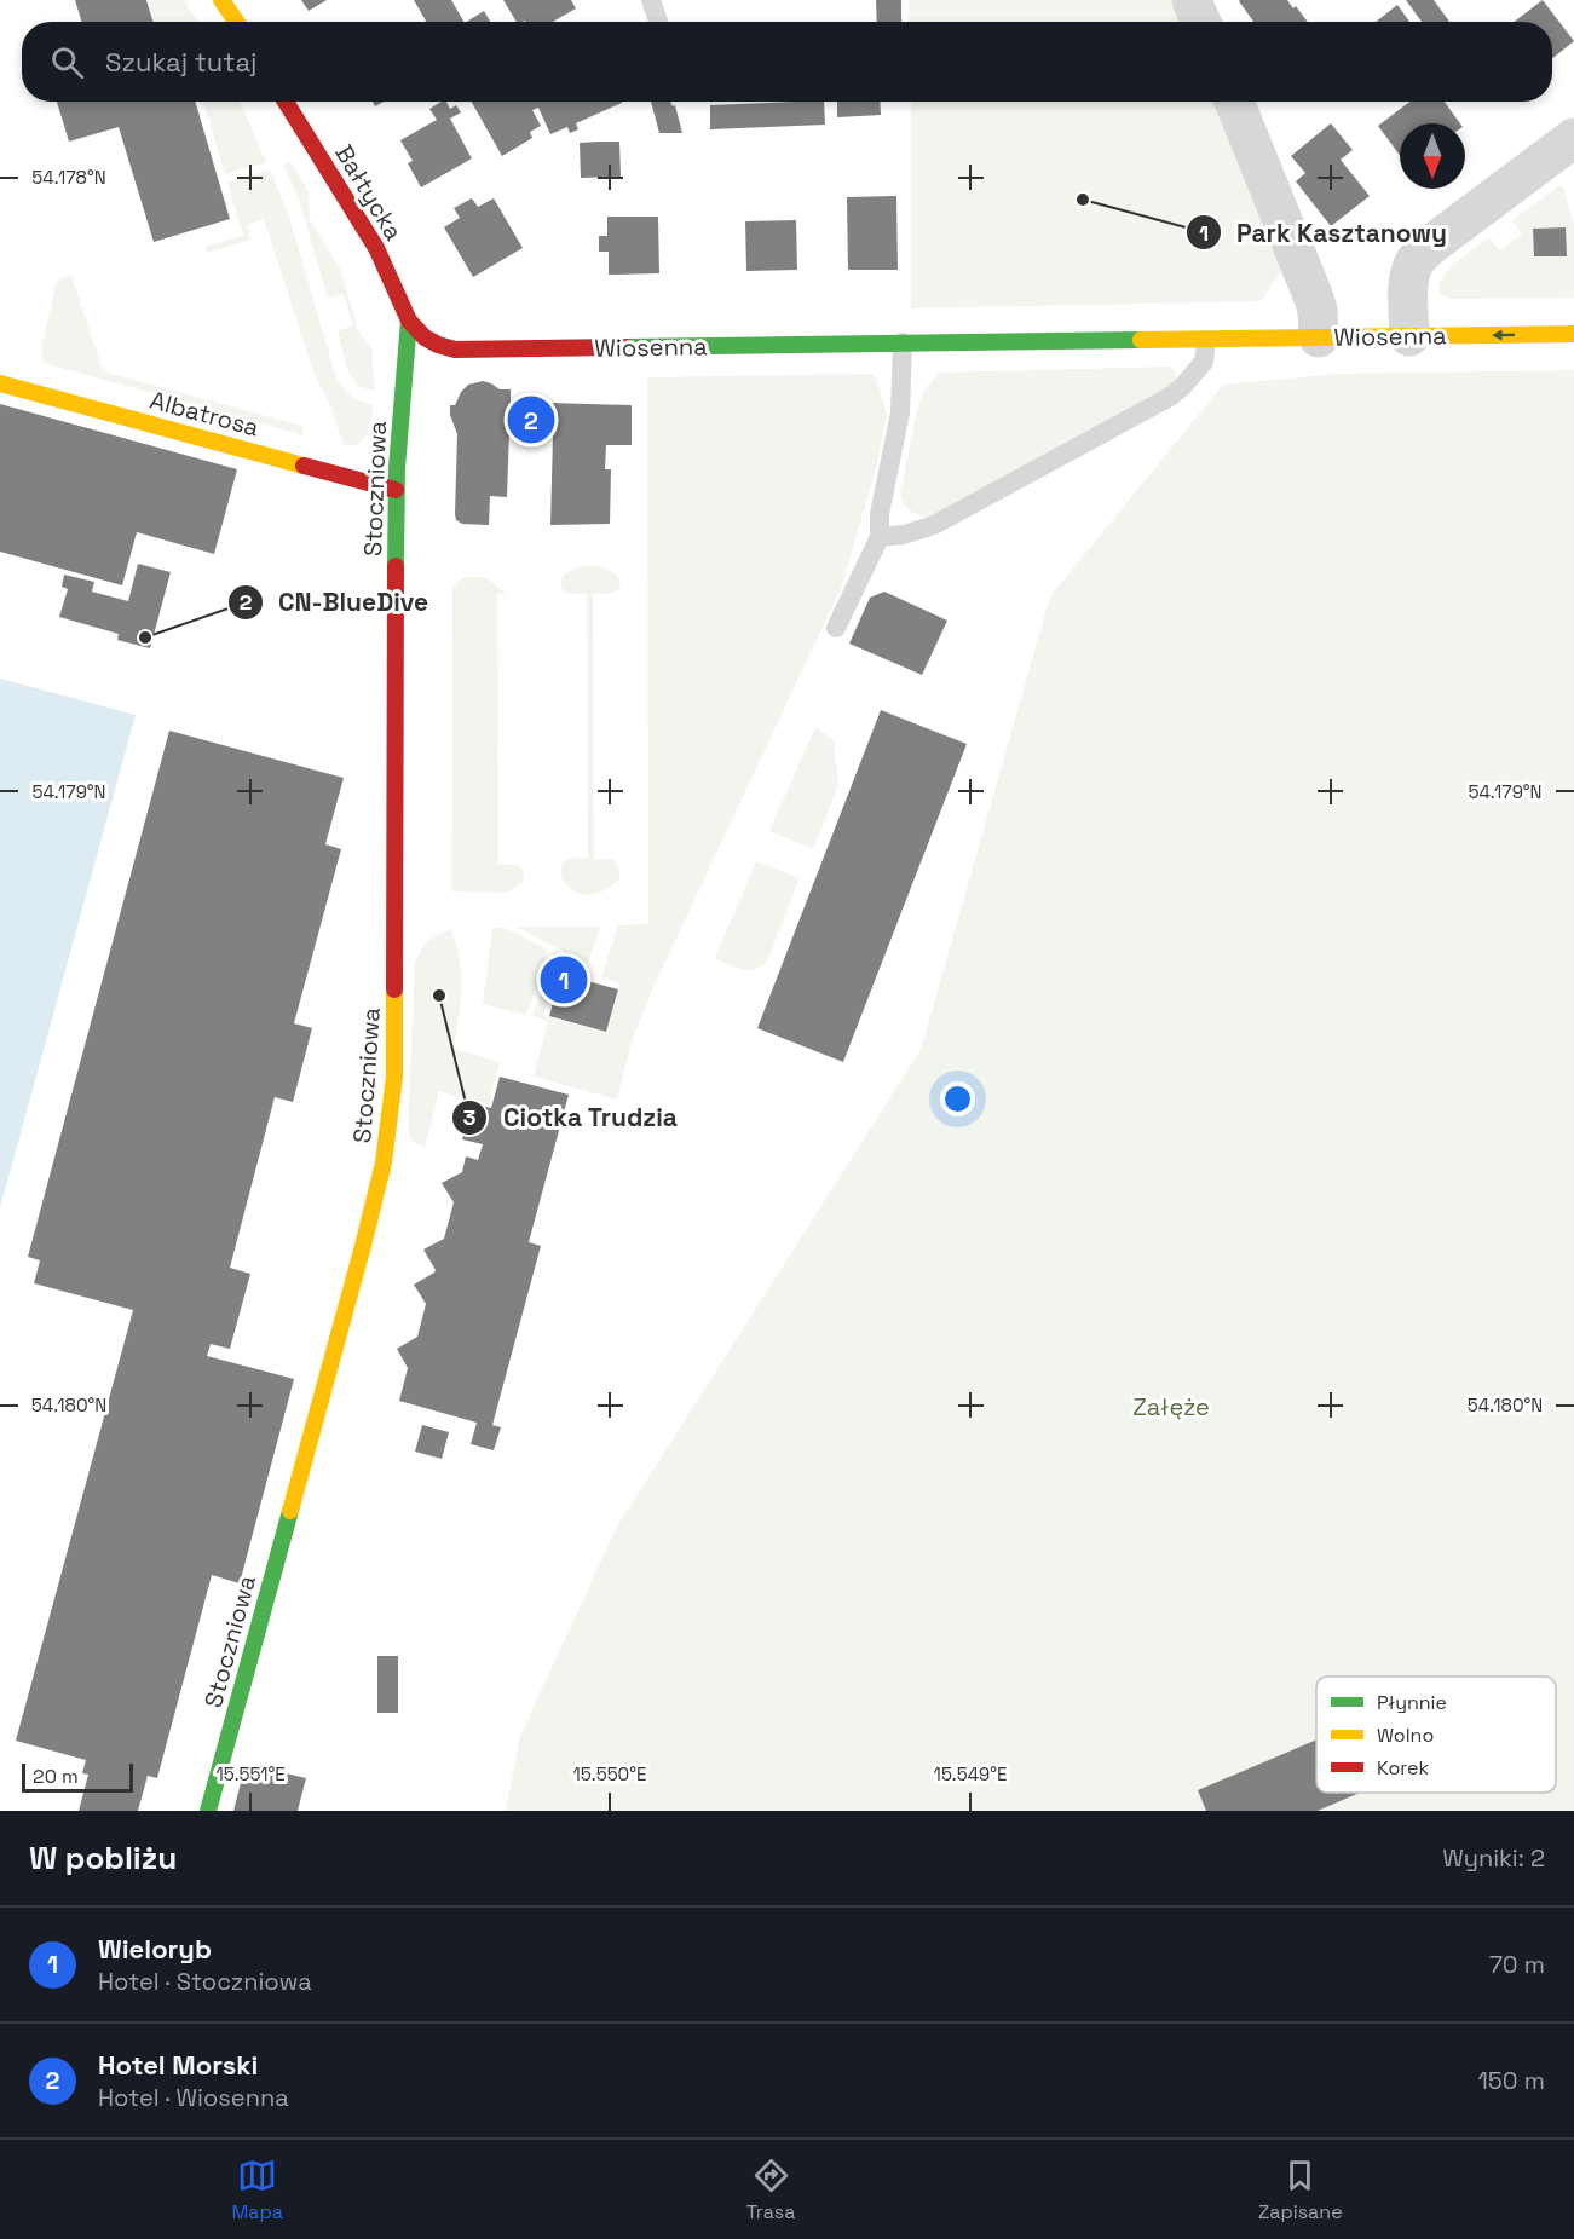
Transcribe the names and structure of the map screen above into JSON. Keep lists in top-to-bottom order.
{
  "streets": {
    "street": [
      "Bałtycka",
      "Wiosenna",
      "Albatrosa",
      "Stoczniowa"
    ]
  },
  "crossings": [
    ["Bałtycka", "Wiosenna"],
    ["Bałtycka", "Stoczniowa"],
    ["Wiosenna", "Stoczniowa"],
    ["Albatrosa", "Stoczniowa"]
  ],
  "parks": ["Załęże"],
  "places": ["Park Kasztanowy", "CN-BlueDive", "Ciotka Trudzia"],
  "legend": ["Płynnie", "Wolno", "Korek"],
  "scale_bar": "20 m",
  "north": "bottom",
  "page": {
    "search": "Szukaj tutaj",
    "pins": ["2", "1"],
    "scale": "20 m",
    "heading": ["W pobliżu", "Wyniki: 2"],
    "list": [
      {
        "mark": "1",
        "name": "Wieloryb",
        "note": "Hotel · Stoczniowa",
        "value": "70 m"
      },
      {
        "mark": "2",
        "name": "Hotel Morski",
        "note": "Hotel · Wiosenna",
        "value": "150 m"
      }
    ],
    "nav": ["Mapa", "Trasa", "Zapisane"]
  },
  "coordinates": [
    "54.178°N",
    "54.179°N",
    "54.180°N",
    "15.551°E",
    "15.550°E",
    "15.549°E"
  ]
}
